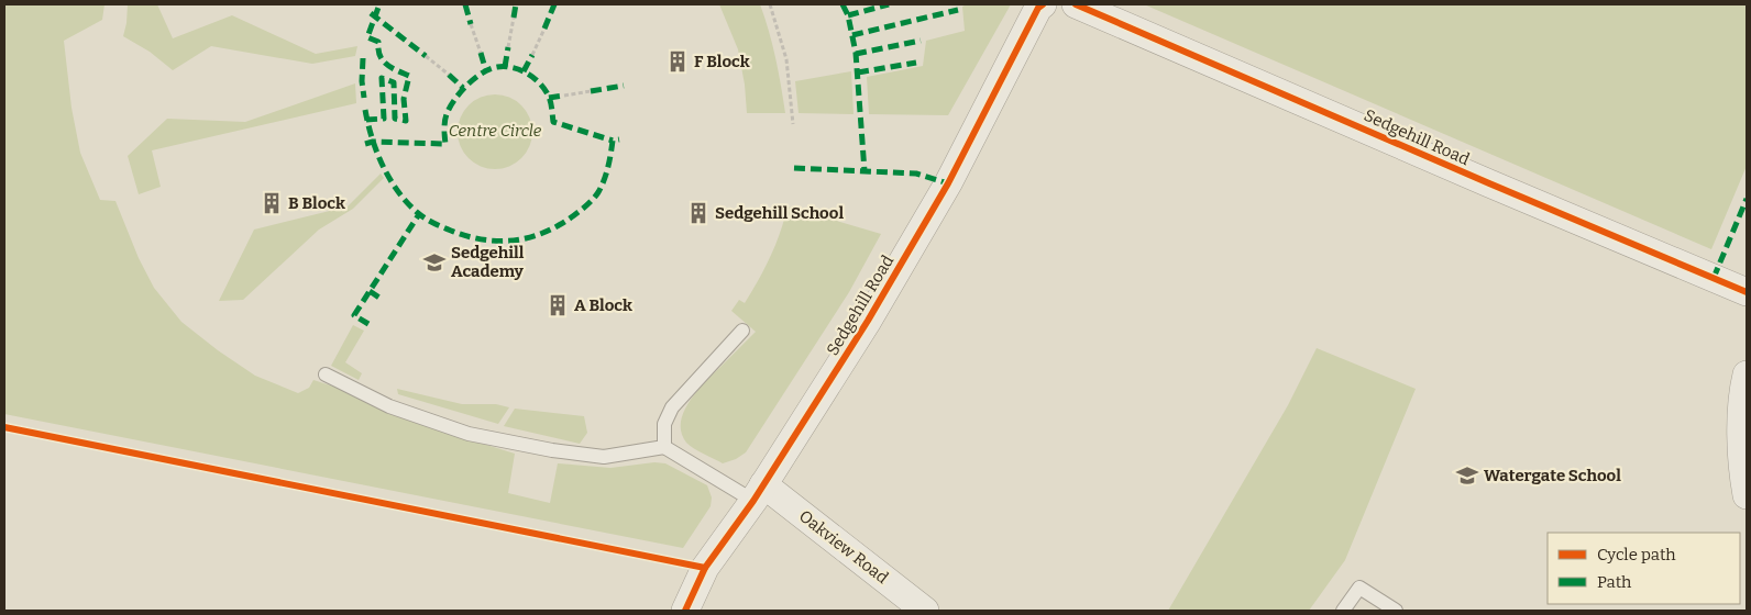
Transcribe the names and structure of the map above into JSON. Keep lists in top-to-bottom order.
{
  "streets": {
    "street": ["Sedgehill Road", "Oakview Road"]
  },
  "crossings": [
    ["Sedgehill Road", "Oakview Road"]
  ],
  "parks": ["Centre Circle"],
  "places": {
    "building": [
      "F Block",
      "B Block",
      "Sedgehill School",
      "A Block"
    ],
    "school or university": ["Sedgehill Academy", "Watergate School"]
  },
  "legend": ["Cycle path", "Path"]
}
